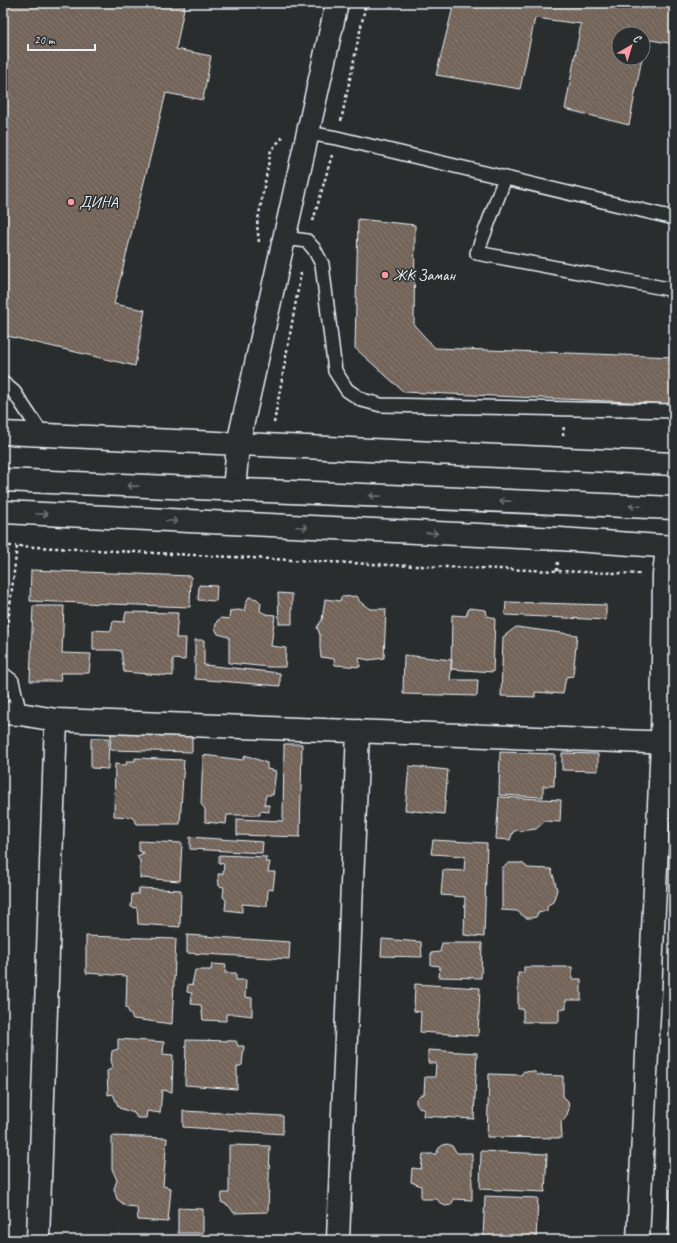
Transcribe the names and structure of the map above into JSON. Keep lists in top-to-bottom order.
{
  "places": ["ДИНА", "ЖК Заман"],
  "scale_bar": "20 m",
  "north": "top right"
}
